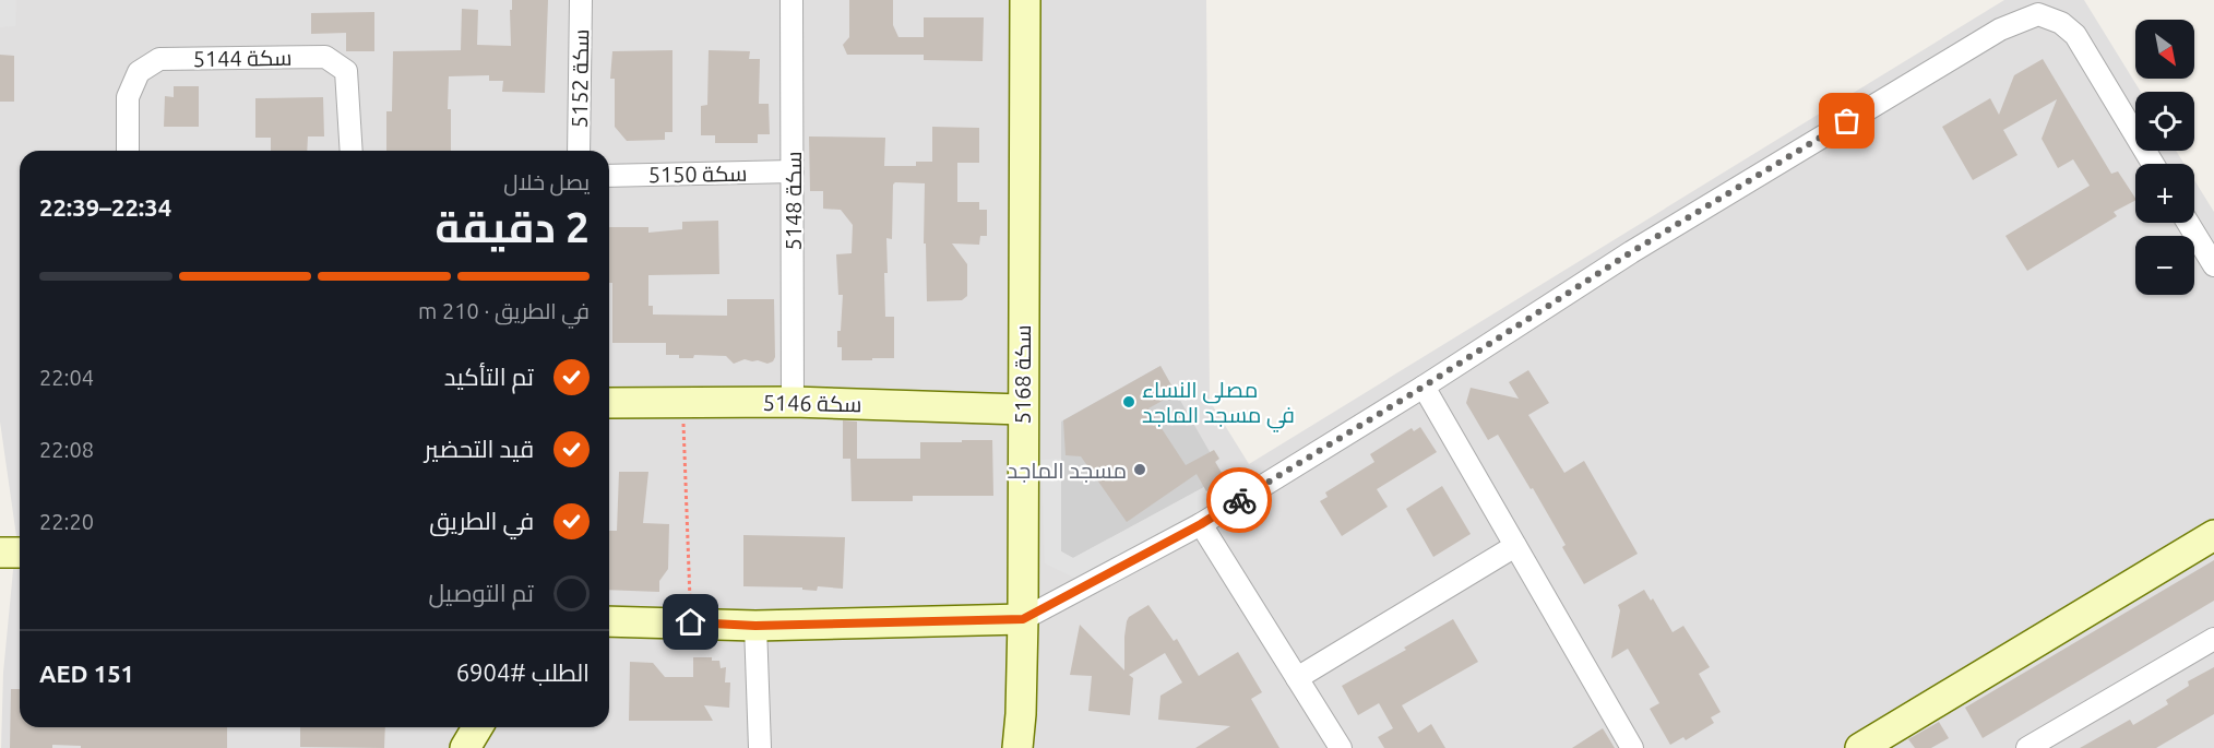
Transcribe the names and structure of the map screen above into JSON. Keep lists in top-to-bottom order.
{
  "streets": {
    "street": [
      "سكة 5144",
      "سكة 5152",
      "سكة 5150",
      "سكة 5148",
      "سكة 5168",
      "سكة 5146"
    ]
  },
  "crossings": [
    ["سكة 5150", "سكة 5148"],
    ["سكة 5148", "سكة 5146"],
    ["سكة 5168", "سكة 5146"]
  ],
  "places": ["مصلى النساء في مسجد الماجد", "مسجد الماجد"],
  "north": "bottom right",
  "page": {
    "map_buttons": ["+", "−"],
    "heading": ["2 دقيقة", "يصل خلال", "22:34–22:39"],
    "panel": ["الطلب #6904", "AED 151"],
    "bar": "في الطريق · 210 m",
    "list": [
      ["تم التأكيد", "22:04"],
      ["قيد التحضير", "22:08"],
      ["في الطريق", "22:20"],
      "تم التوصيل"
    ]
  }
}
